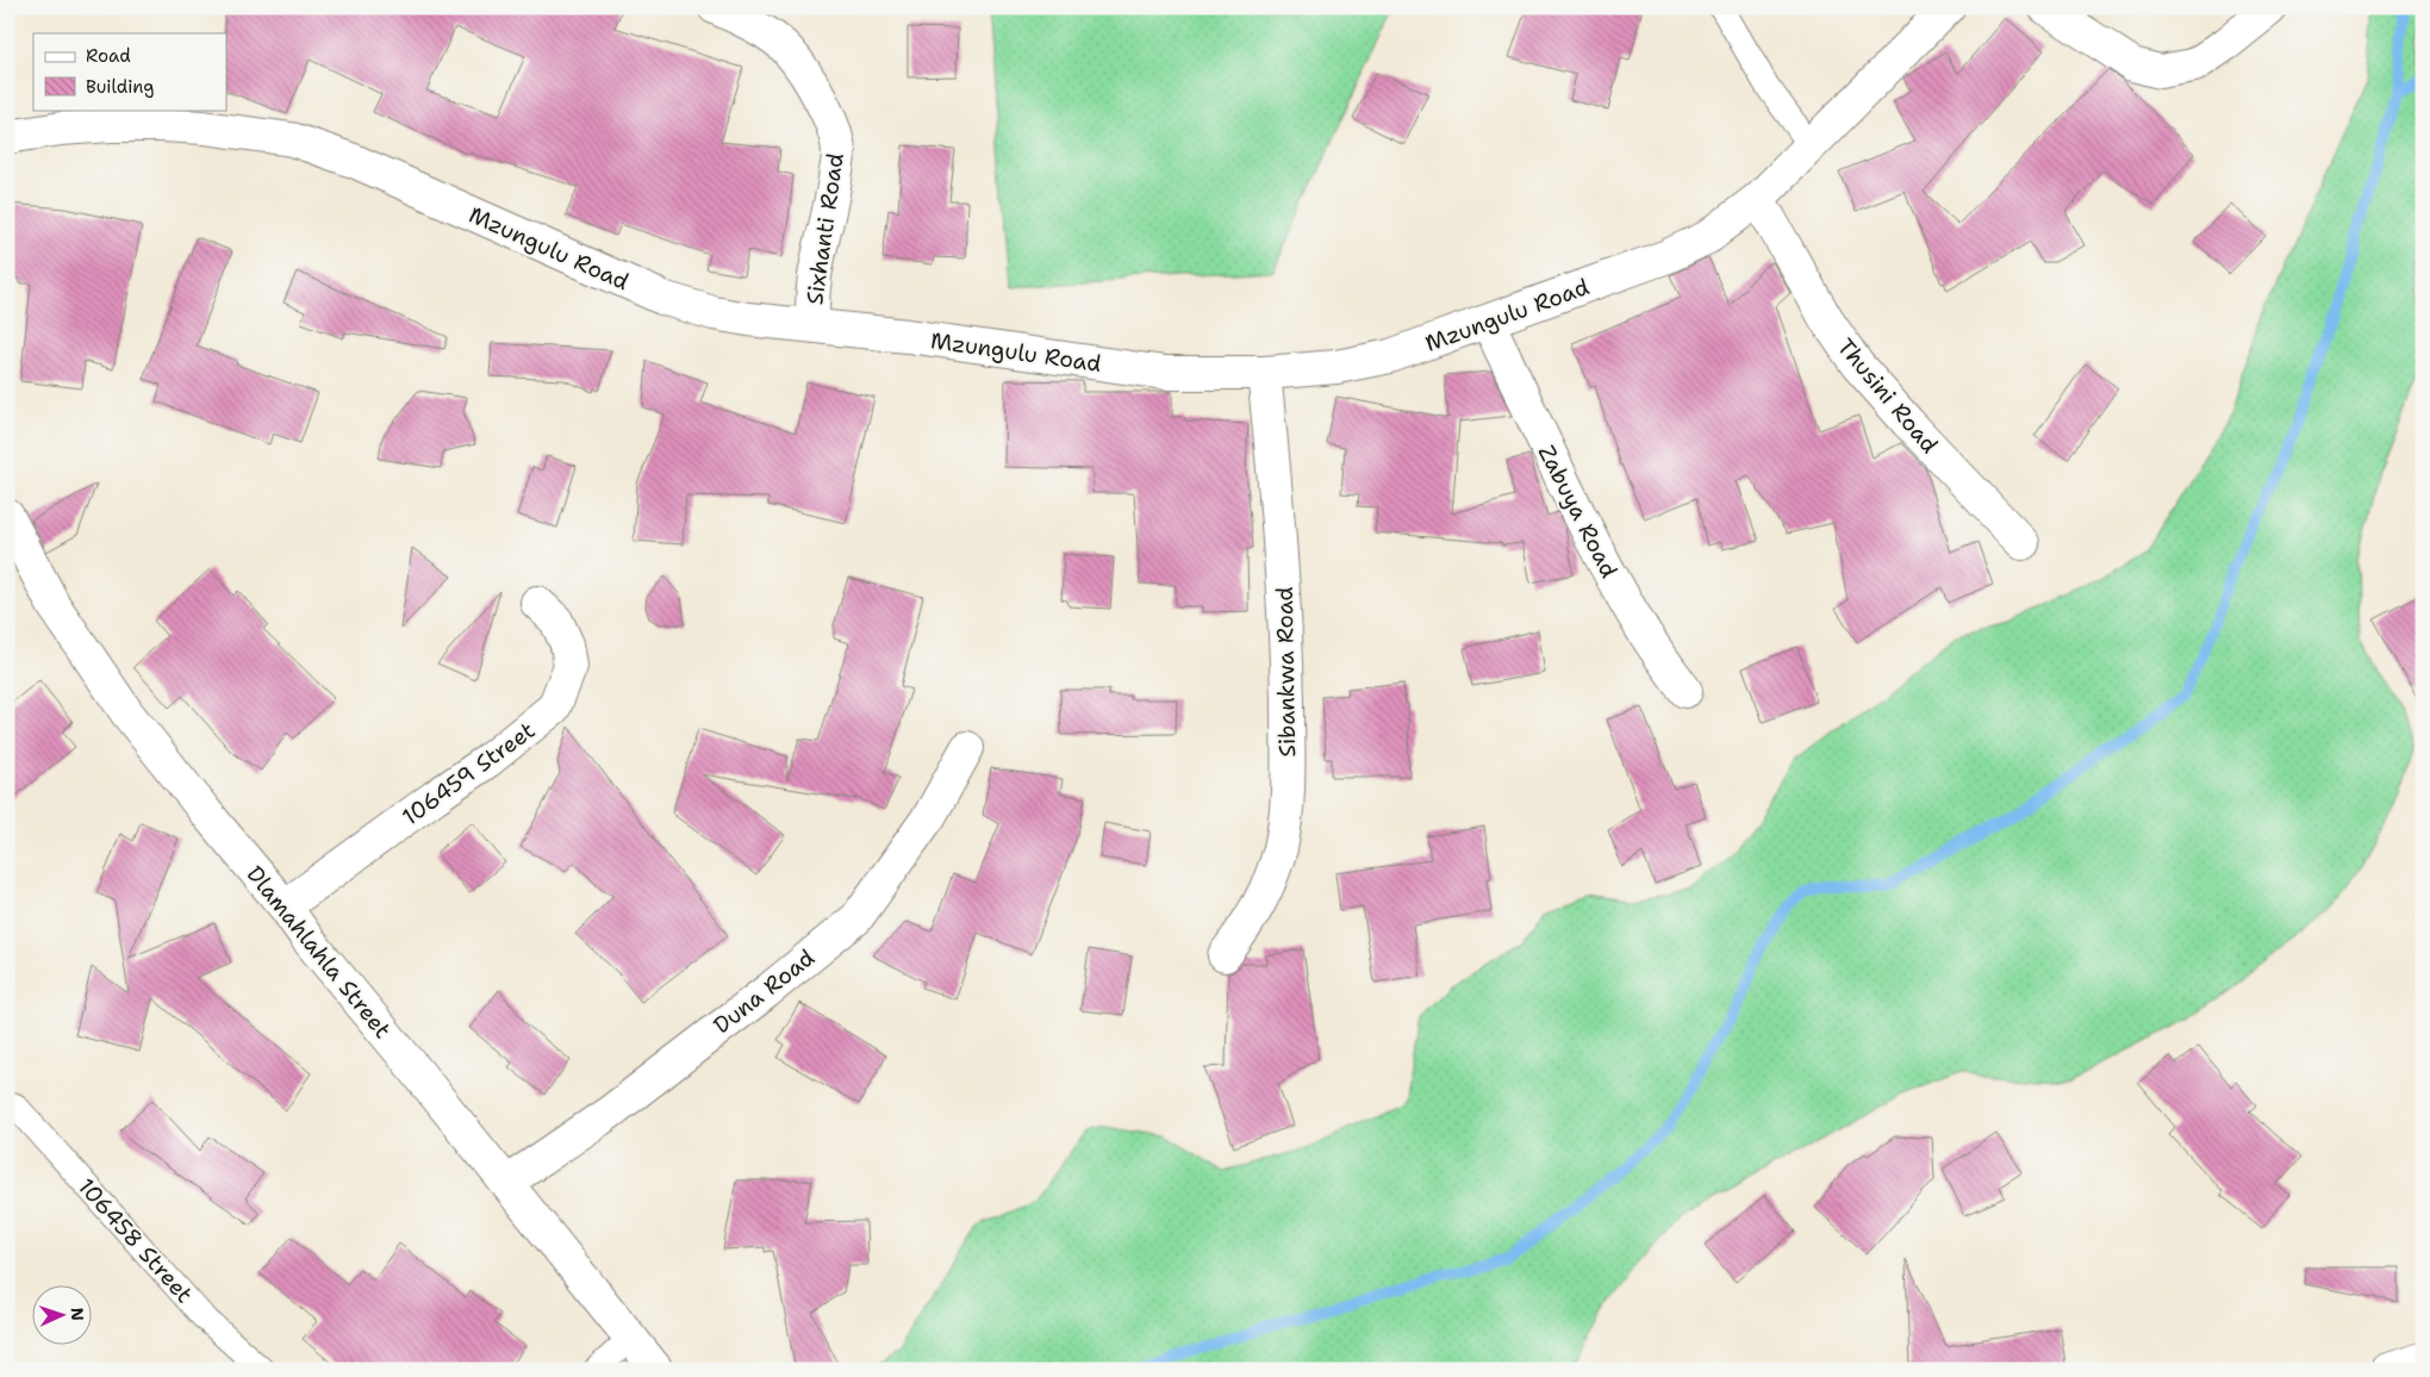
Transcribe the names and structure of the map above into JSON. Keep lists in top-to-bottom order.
{
  "streets": {
    "street": [
      "Sixhanti Road",
      "Mzungulu Road",
      "Thusini Road",
      "Zabuya Road",
      "Sibankwa Road",
      "106459 Street",
      "Dlamahlahla Street",
      "Duna Road"
    ],
    "lane": ["106458 Street"]
  },
  "crossings": [
    ["Sixhanti Road", "Mzungulu Road"],
    ["Mzungulu Road", "Thusini Road"],
    ["Mzungulu Road", "Zabuya Road"],
    ["Mzungulu Road", "Sibankwa Road"],
    ["106459 Street", "Dlamahlahla Street"],
    ["Dlamahlahla Street", "Duna Road"]
  ],
  "legend": ["Road", "Building"],
  "north": "right"
}
